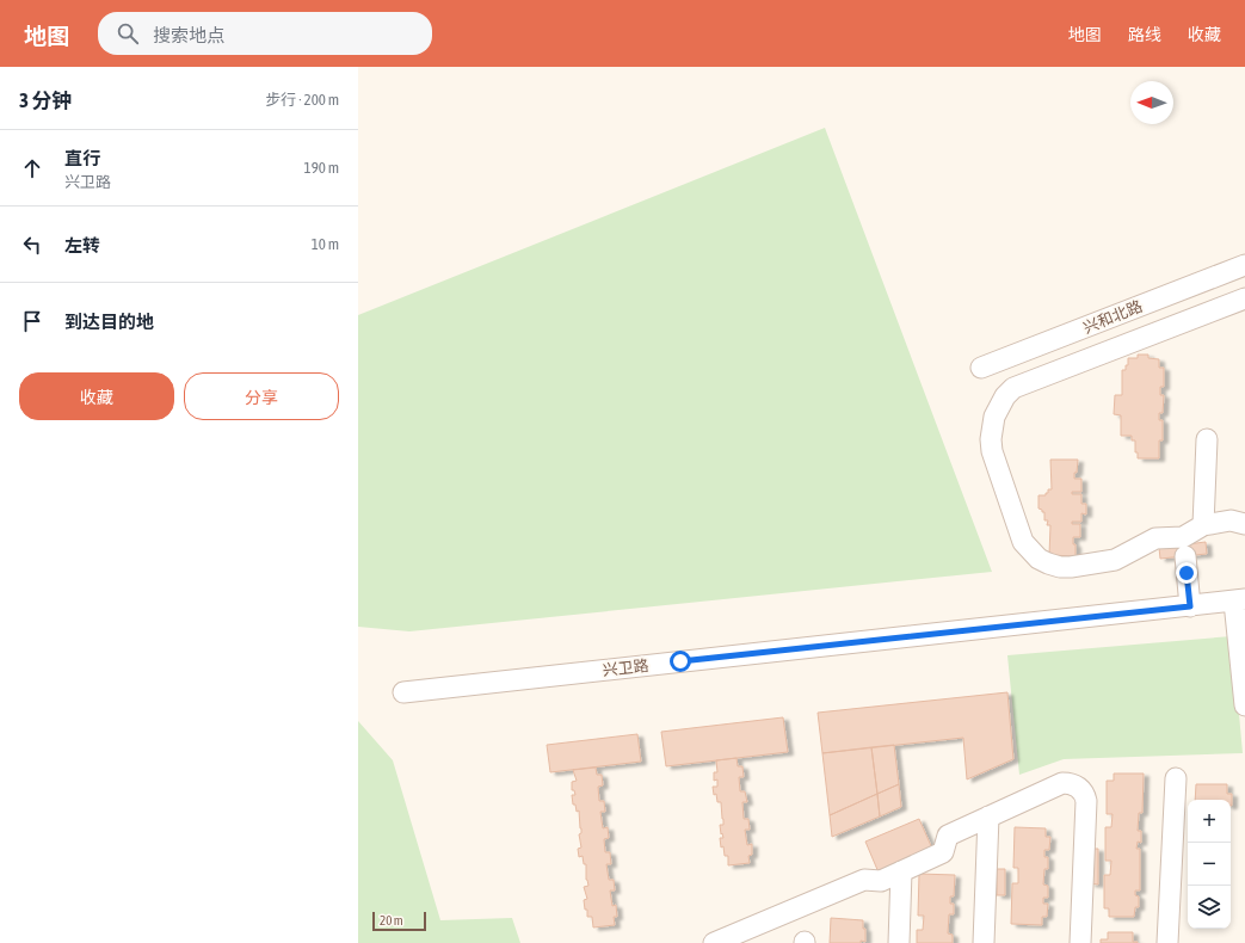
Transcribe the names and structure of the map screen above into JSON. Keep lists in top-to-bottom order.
{
  "streets": {
    "street": ["兴和北路", "兴卫路"]
  },
  "scale_bar": "20 m",
  "north": "left",
  "page": {
    "header": "地图",
    "search": "搜索地点",
    "nav": ["地图", "路线", "收藏"],
    "heading": ["3 分钟", "步行 · 200 m"],
    "list": [
      ["直行", "兴卫路", "190 m"],
      ["左转", "10 m"],
      "到达目的地"
    ],
    "buttons": ["收藏", "分享"],
    "map_buttons": ["+", "−"],
    "scale": "20 m"
  }
}
